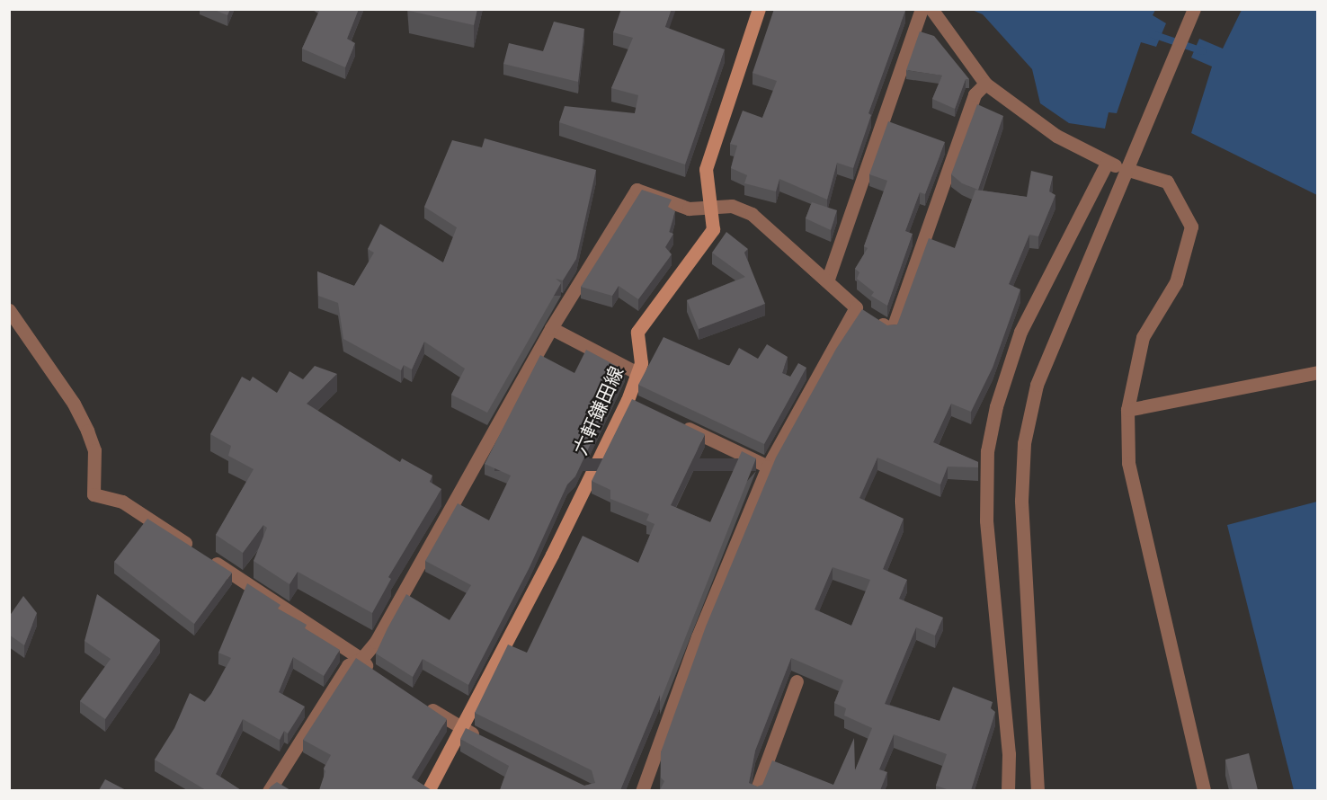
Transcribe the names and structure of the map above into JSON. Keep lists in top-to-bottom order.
{
  "streets": {
    "main road": ["六軒鎌田線"]
  }
}
